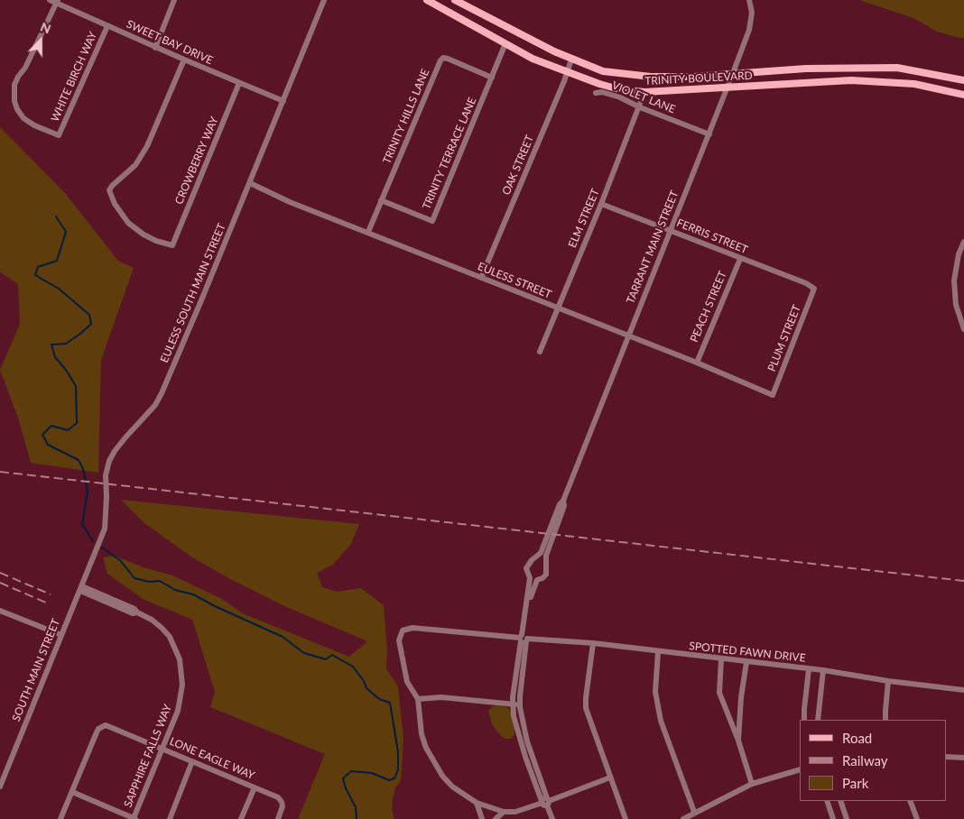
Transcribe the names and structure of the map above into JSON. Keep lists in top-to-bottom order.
{
  "streets": {
    "main road": ["TRINITY BOULEVARD"],
    "street": [
      "SWEET BAY DRIVE",
      "WHITE BIRCH WAY",
      "VIOLET LANE",
      "TRINITY HILLS LANE",
      "TRINITY TERRACE LANE",
      "CROWBERRY WAY",
      "OAK STREET",
      "ELM STREET",
      "FERRIS STREET",
      "TARRANT MAIN STREET",
      "EULESS STREET",
      "EULESS SOUTH MAIN STREET",
      "PEACH STREET",
      "PLUM STREET",
      "SPOTTED FAWN DRIVE",
      "SOUTH MAIN STREET",
      "SAPPHIRE FALLS WAY",
      "LONE EAGLE WAY"
    ]
  },
  "crossings": [
    ["SWEET BAY DRIVE", "WHITE BIRCH WAY"],
    ["SWEET BAY DRIVE", "CROWBERRY WAY"],
    ["SWEET BAY DRIVE", "EULESS SOUTH MAIN STREET"],
    ["TRINITY BOULEVARD", "TRINITY TERRACE LANE"],
    ["TRINITY BOULEVARD", "OAK STREET"],
    ["TRINITY BOULEVARD", "ELM STREET"],
    ["TRINITY BOULEVARD", "TARRANT MAIN STREET"],
    ["VIOLET LANE", "ELM STREET"],
    ["VIOLET LANE", "TARRANT MAIN STREET"],
    ["TRINITY HILLS LANE", "TRINITY TERRACE LANE"],
    ["TRINITY HILLS LANE", "EULESS STREET"],
    ["OAK STREET", "EULESS STREET"],
    ["ELM STREET", "FERRIS STREET"],
    ["ELM STREET", "EULESS STREET"],
    ["FERRIS STREET", "TARRANT MAIN STREET"],
    ["FERRIS STREET", "PEACH STREET"],
    ["FERRIS STREET", "PLUM STREET"],
    ["TARRANT MAIN STREET", "EULESS STREET"],
    ["EULESS STREET", "EULESS SOUTH MAIN STREET"],
    ["EULESS STREET", "PEACH STREET"],
    ["EULESS STREET", "PLUM STREET"],
    ["EULESS SOUTH MAIN STREET", "SOUTH MAIN STREET"],
    ["EULESS SOUTH MAIN STREET", "SAPPHIRE FALLS WAY"],
    ["SOUTH MAIN STREET", "SAPPHIRE FALLS WAY"],
    ["SAPPHIRE FALLS WAY", "LONE EAGLE WAY"]
  ],
  "legend": ["Road", "Railway", "Park"],
  "north": "top"
}
